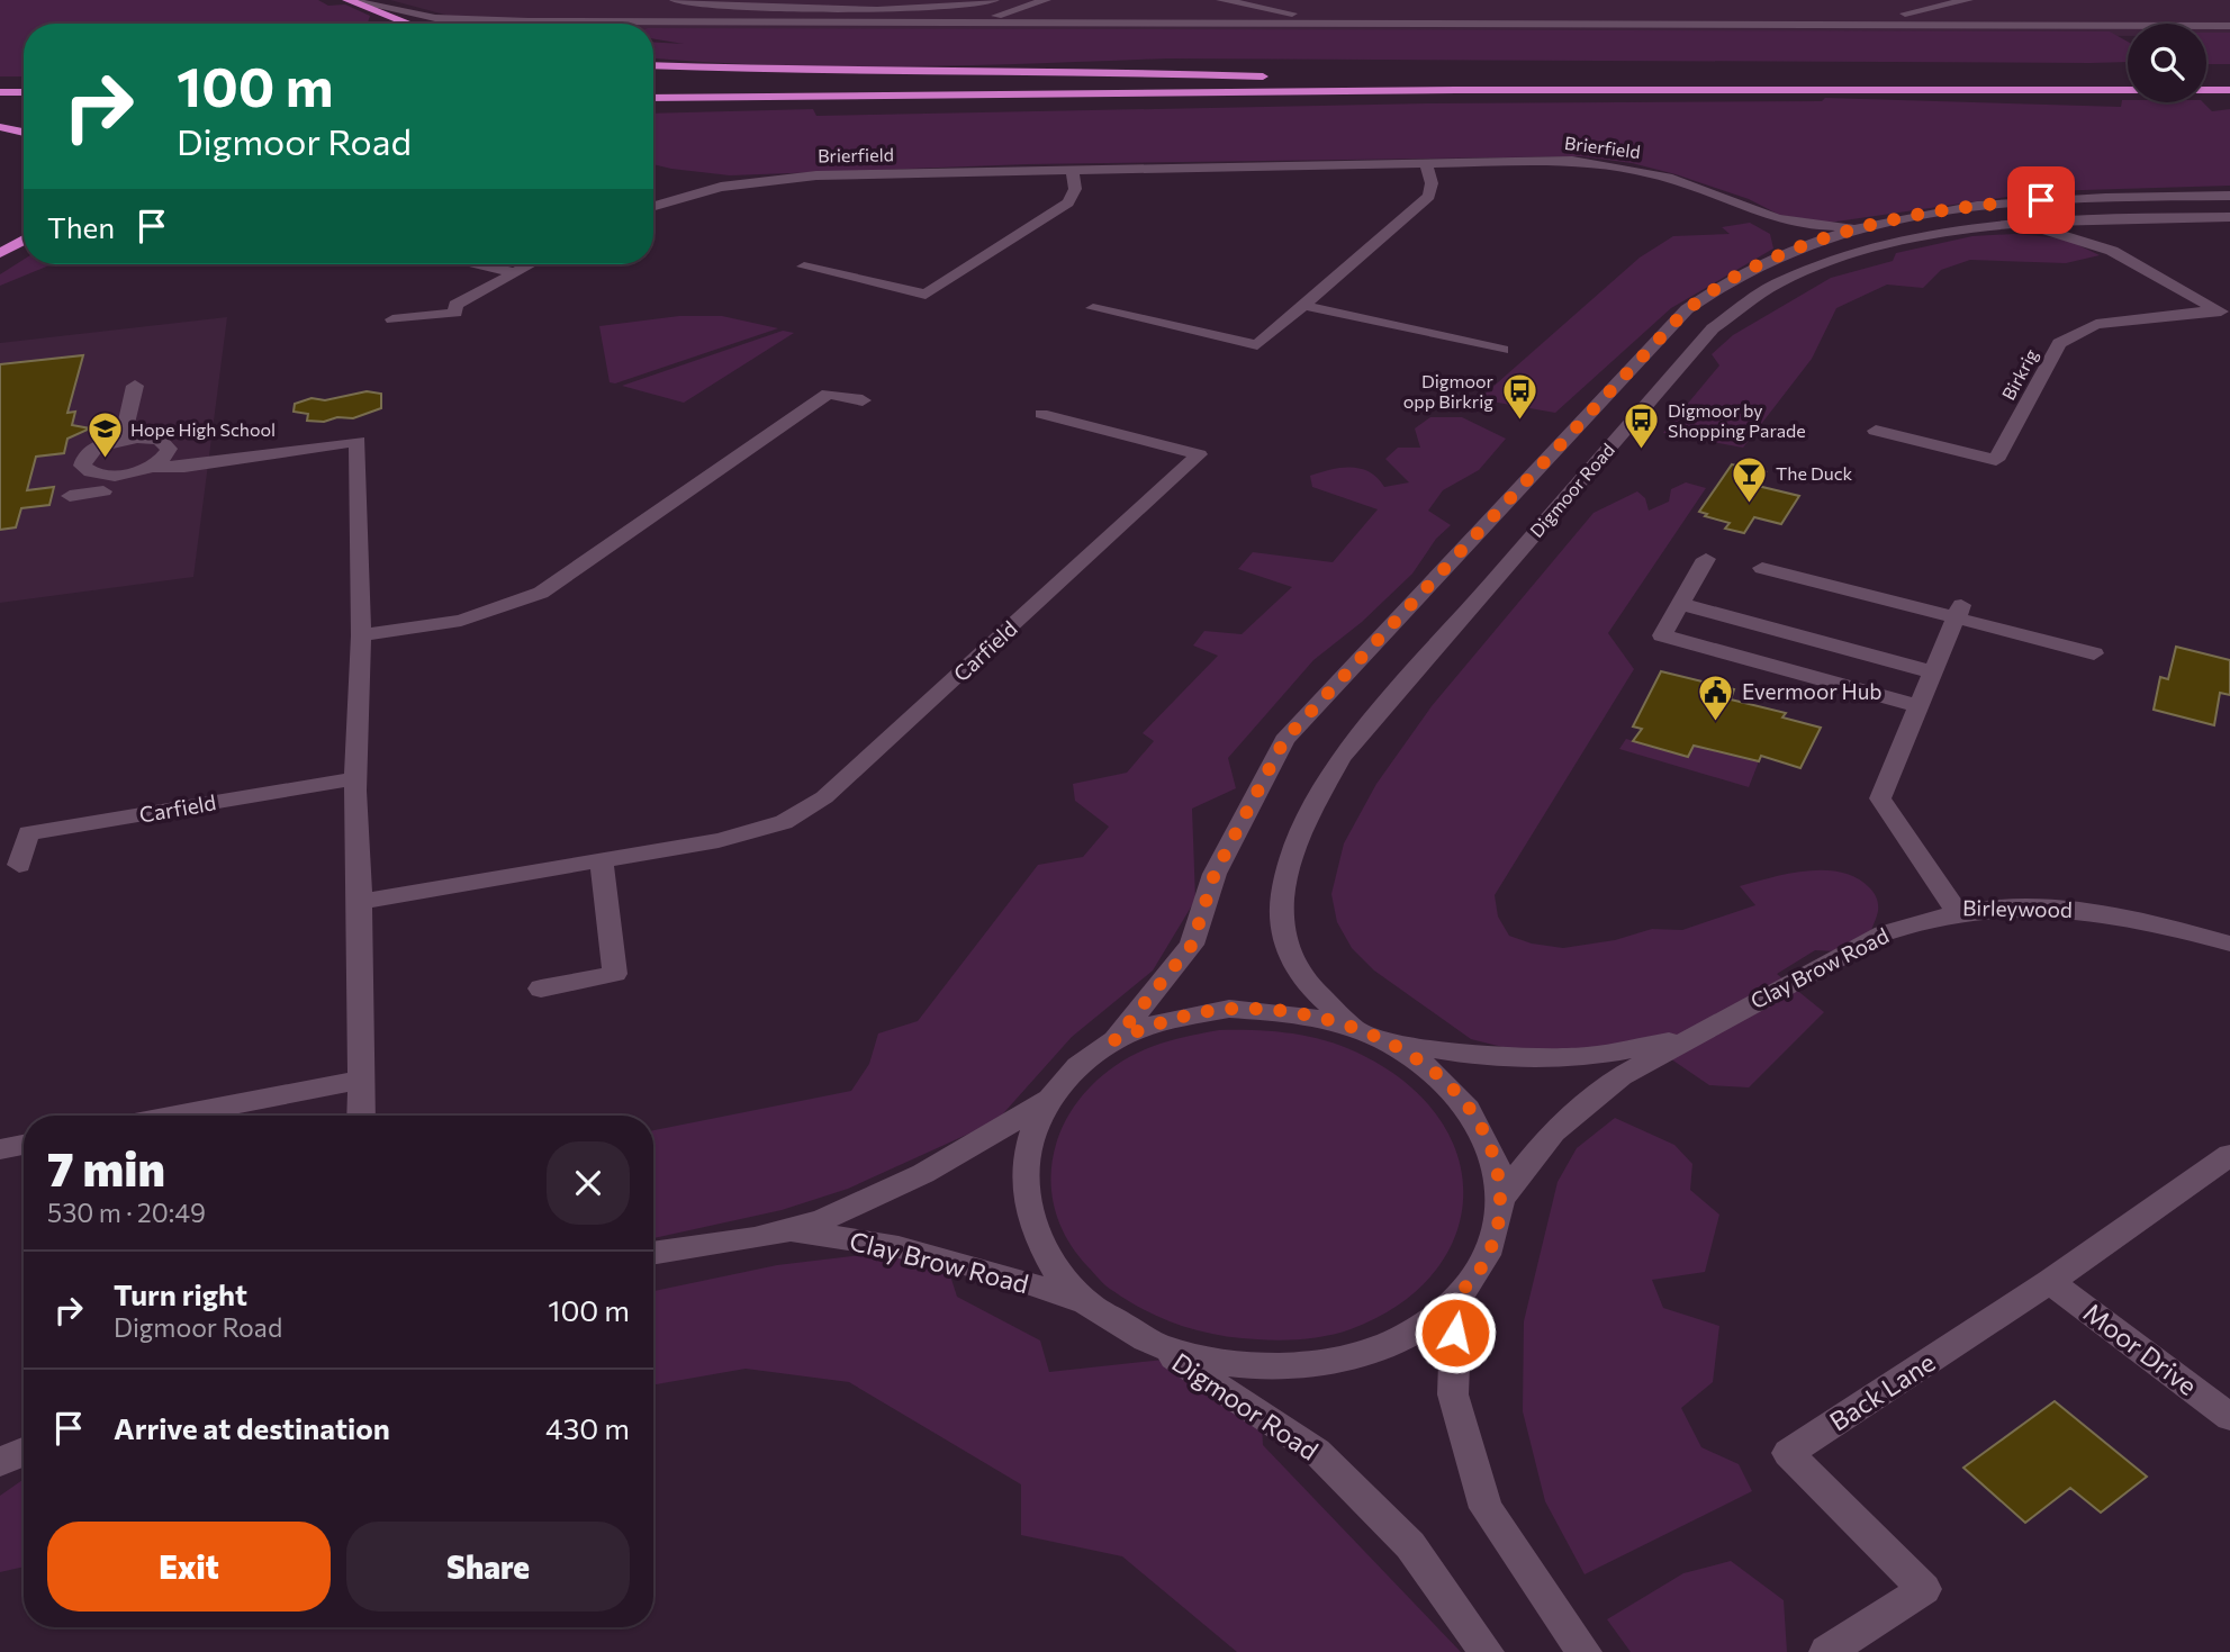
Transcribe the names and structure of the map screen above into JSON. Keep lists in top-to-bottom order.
{
  "streets": {
    "street": [
      "Brierfield",
      "Birkrig",
      "Digmoor Road",
      "Carfield",
      "Birleywood",
      "Clay Brow Road",
      "Moor Drive",
      "Back Lane"
    ]
  },
  "crossings": [
    ["Brierfield", "Digmoor Road"],
    ["Birkrig", "Digmoor Road"],
    ["Birleywood", "Clay Brow Road"],
    ["Moor Drive", "Back Lane"]
  ],
  "places": {
    "bus stop": ["Digmoor opp Birkrig", "Digmoor by Shopping Parade"],
    "school or university": ["Hope High School"],
    "bar": ["The Duck"],
    "public building": ["Evermoor Hub"]
  },
  "page": {
    "turn": ["100 m", "Digmoor Road"],
    "then": "Then",
    "heading": ["7 min", "530 m · 20:49"],
    "list": [
      {
        "name": "Turn right",
        "note": "Digmoor Road",
        "value": "100 m"
      },
      {
        "name": "Arrive at destination",
        "value": "430 m"
      }
    ],
    "buttons": ["Exit", "Share"]
  }
}
